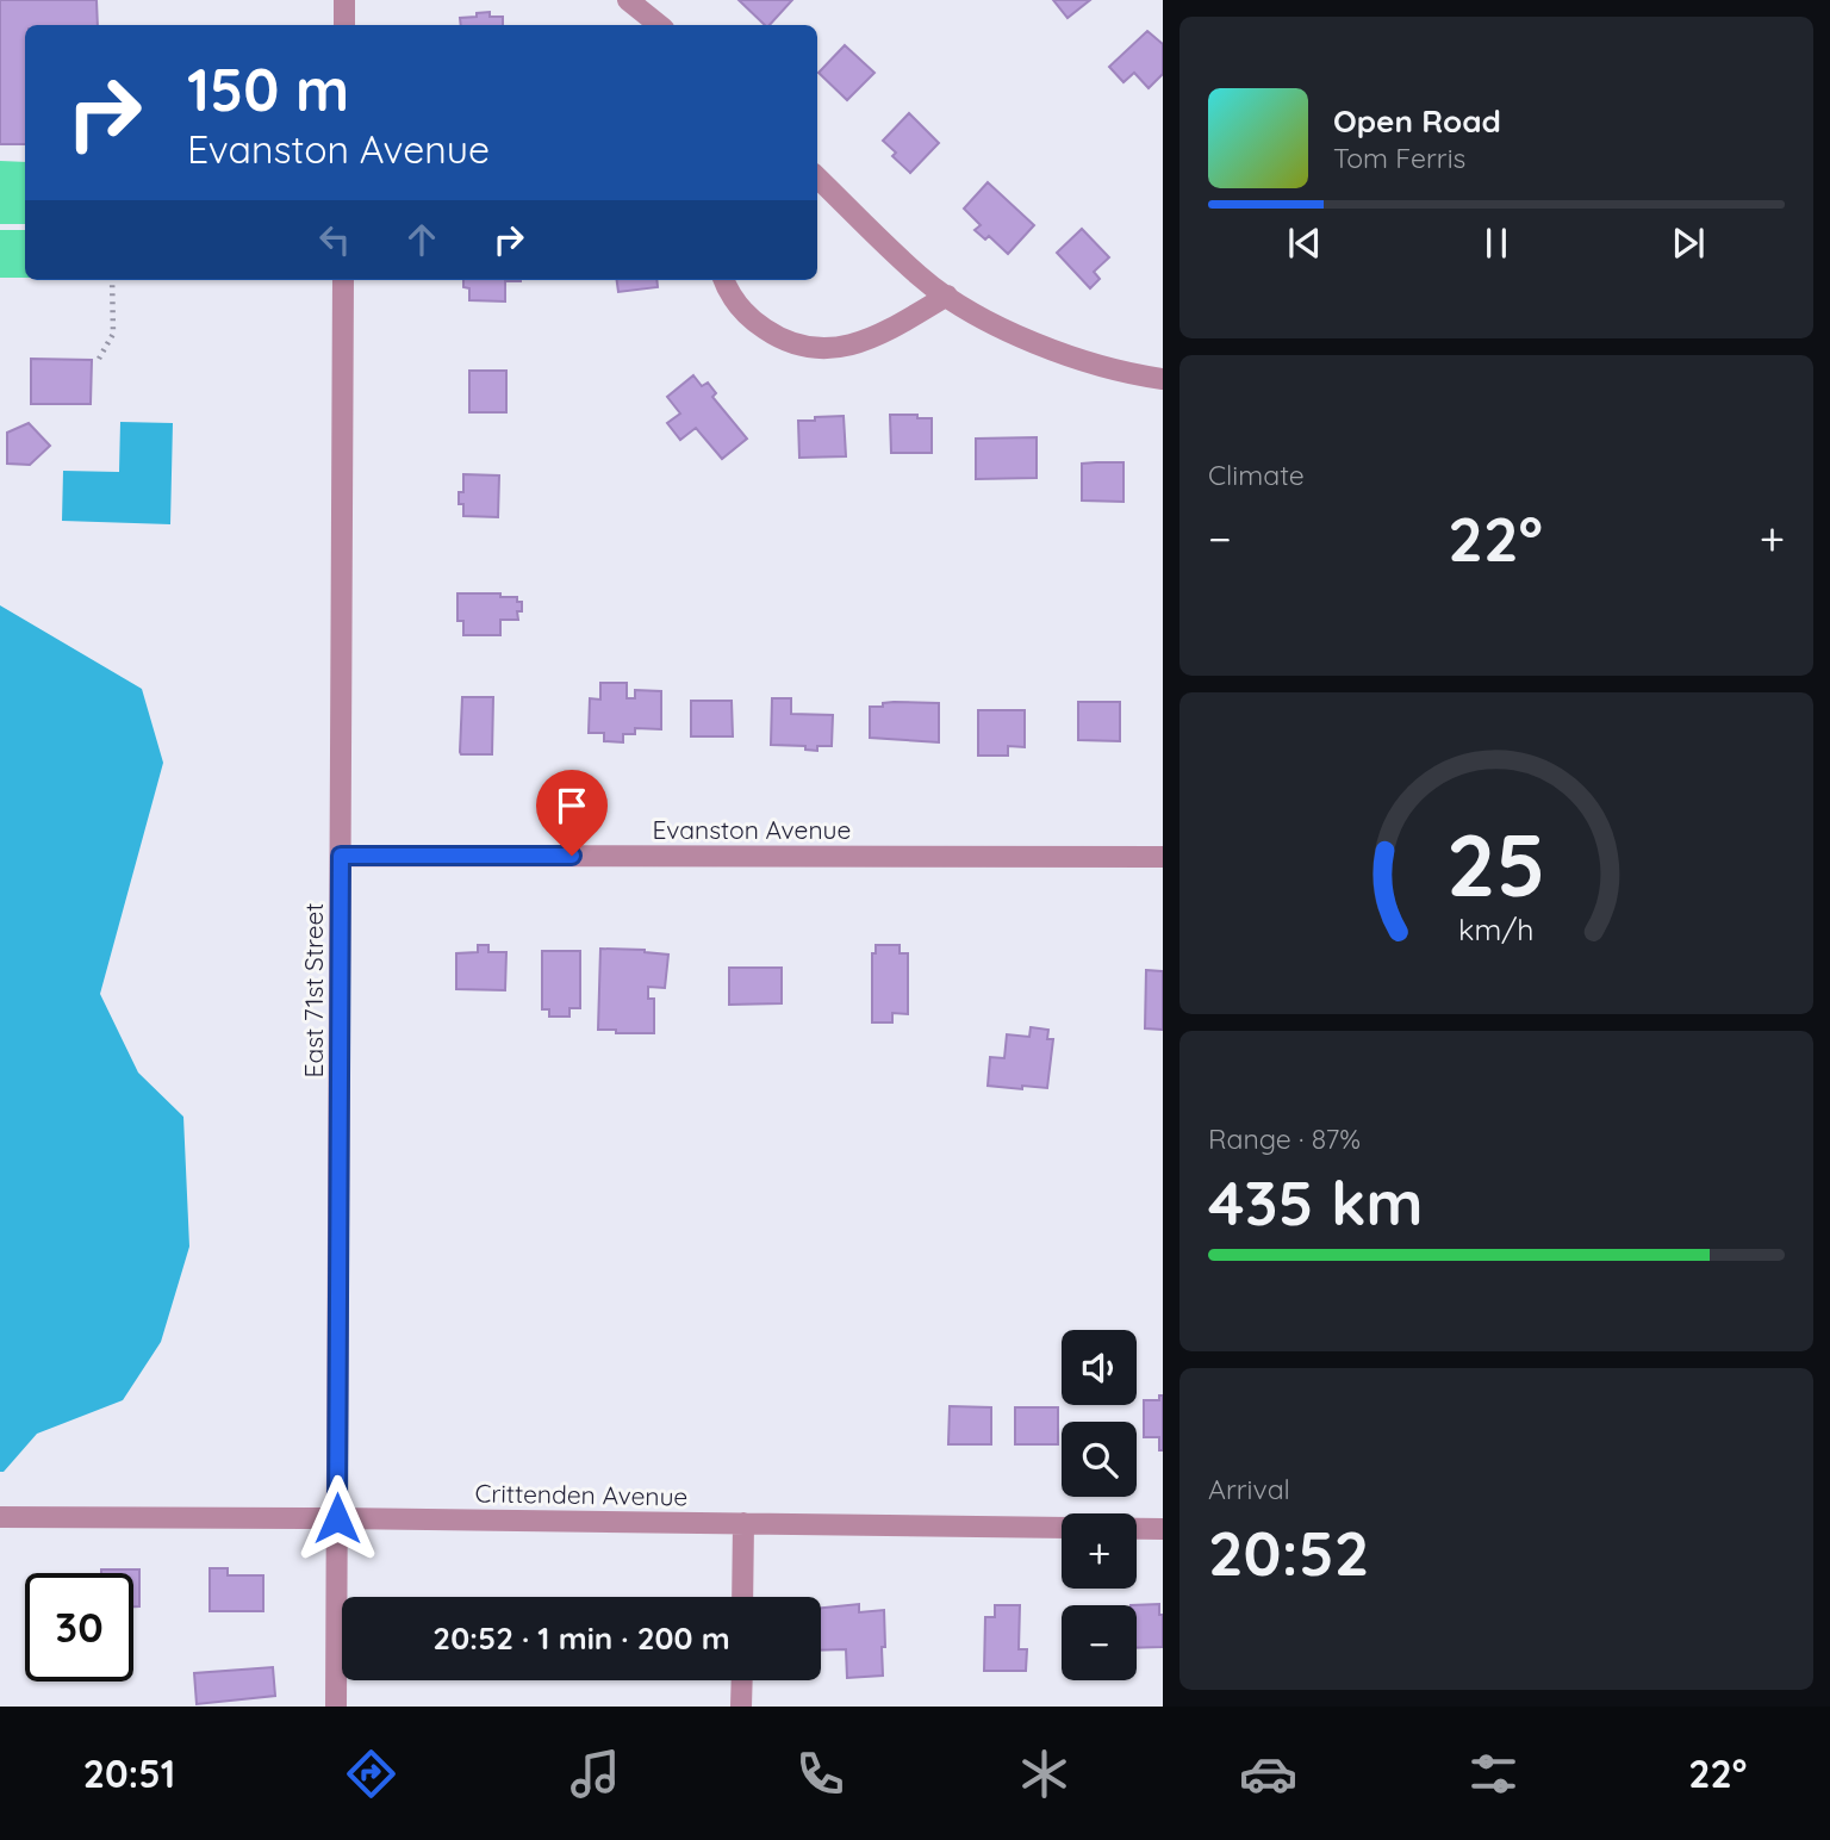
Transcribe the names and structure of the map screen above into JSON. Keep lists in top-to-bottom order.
{
  "streets": {
    "street": ["Evanston Avenue", "East 71st Street", "Crittenden Avenue"]
  },
  "crossings": [
    ["Evanston Avenue", "East 71st Street"],
    ["East 71st Street", "Crittenden Avenue"]
  ],
  "page": {
    "turn": ["150 m", "Evanston Avenue"],
    "song": ["Open Road", "Tom Ferris"],
    "tile": [
      "Climate",
      ["Range · 87%", "435 km"],
      ["Arrival", "20:52"]
    ],
    "heat": ["−", "22°", "+"],
    "map_buttons": ["+", "−"],
    "limit": "30",
    "trip": "20:52 · 1 min · 200 m",
    "tabs": ["20:51", "22°"],
    "gauge": ["25", "km/h"]
  }
}
